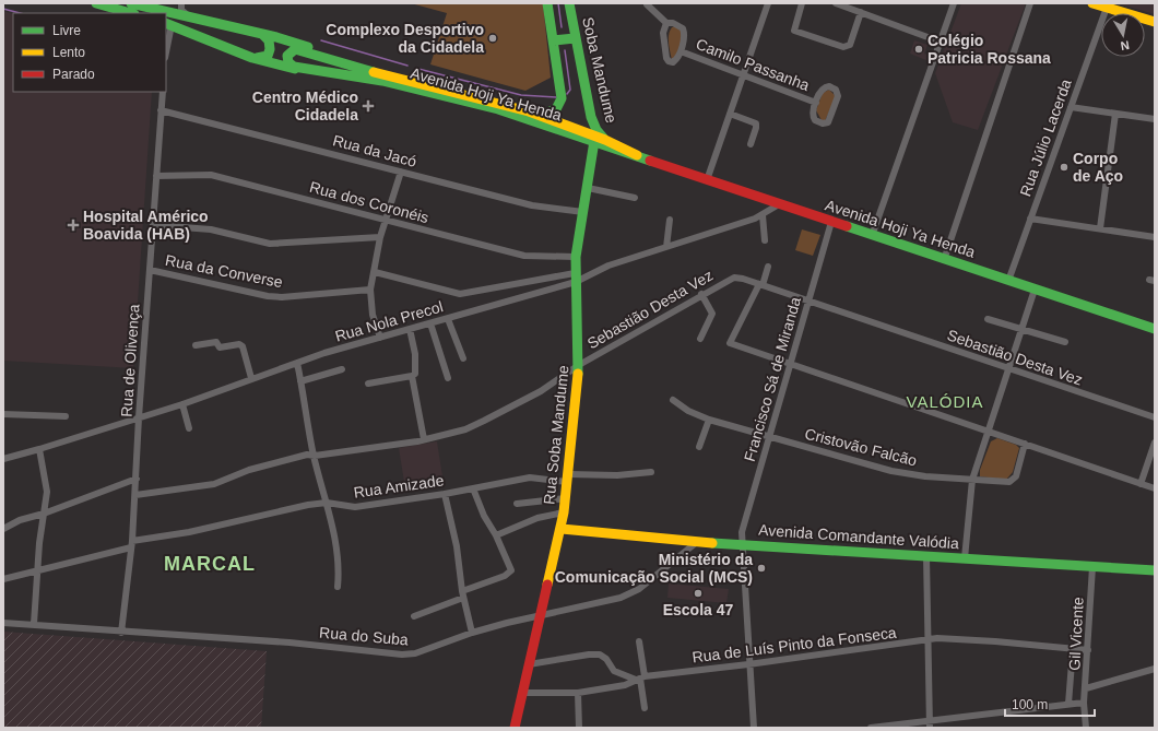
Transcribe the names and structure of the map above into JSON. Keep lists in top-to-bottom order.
{
  "streets": {
    "main road": [
      "Soba Mandume",
      "Avenida Hoji Ya Henda",
      "Rua Soba Mandume",
      "Avenida Comandante Valódia"
    ],
    "street": [
      "Camilo Passanha",
      "Rua Júlio Lacerda",
      "Rua da Jacó",
      "Rua dos Coronéis",
      "Rua da Converse",
      "Sebastião Desta Vez",
      "Rua Nola Precol",
      "Rua de Olivença",
      "Francisco Sá de Miranda",
      "Cristovão Falcão",
      "Rua Amizade",
      "Gil Vicente",
      "Rua do Suba",
      "Rua de Luís Pinto da Fonseca"
    ]
  },
  "crossings": [
    ["Soba Mandume", "Avenida Hoji Ya Henda"],
    ["Avenida Hoji Ya Henda", "Rua Júlio Lacerda"],
    ["Avenida Hoji Ya Henda", "Rua Nola Precol"],
    ["Avenida Hoji Ya Henda", "Francisco Sá de Miranda"],
    ["Avenida Hoji Ya Henda", "Rua Soba Mandume"],
    ["Rua da Jacó", "Rua de Olivença"],
    ["Rua da Jacó", "Rua Soba Mandume"],
    ["Rua dos Coronéis", "Rua de Olivença"],
    ["Rua dos Coronéis", "Rua Soba Mandume"],
    ["Rua da Converse", "Rua de Olivença"],
    ["Sebastião Desta Vez", "Rua de Olivença"],
    ["Sebastião Desta Vez", "Francisco Sá de Miranda"],
    ["Sebastião Desta Vez", "Rua Soba Mandume"],
    ["Rua Nola Precol", "Rua de Olivença"],
    ["Rua Nola Precol", "Rua Soba Mandume"],
    ["Rua de Olivença", "Rua Amizade"],
    ["Rua de Olivença", "Rua do Suba"],
    ["Francisco Sá de Miranda", "Cristovão Falcão"],
    ["Francisco Sá de Miranda", "Avenida Comandante Valódia"],
    ["Francisco Sá de Miranda", "Rua de Luís Pinto da Fonseca"],
    ["Rua Soba Mandume", "Rua Amizade"],
    ["Rua Soba Mandume", "Avenida Comandante Valódia"],
    ["Rua Soba Mandume", "Rua do Suba"],
    ["Rua Soba Mandume", "Rua de Luís Pinto da Fonseca"],
    ["Avenida Comandante Valódia", "Gil Vicente"],
    ["Avenida Comandante Valódia", "Rua do Suba"],
    ["Gil Vicente", "Rua de Luís Pinto da Fonseca"]
  ],
  "districts": ["VALÓDIA", "MARCAL"],
  "places": {
    "other": [
      "Complexo Desportivo da Cidadela",
      "Colégio Patricia Rossana",
      "Corpo de Aço",
      "Ministério da Comunicação Social (MCS)",
      "Escola 47"
    ],
    "health": ["Centro Médico Cidadela", "Hospital Américo Boavida (HAB)"]
  },
  "legend": ["Livre", "Lento", "Parado"],
  "scale_bar": "100 m",
  "north": "bottom"
}
